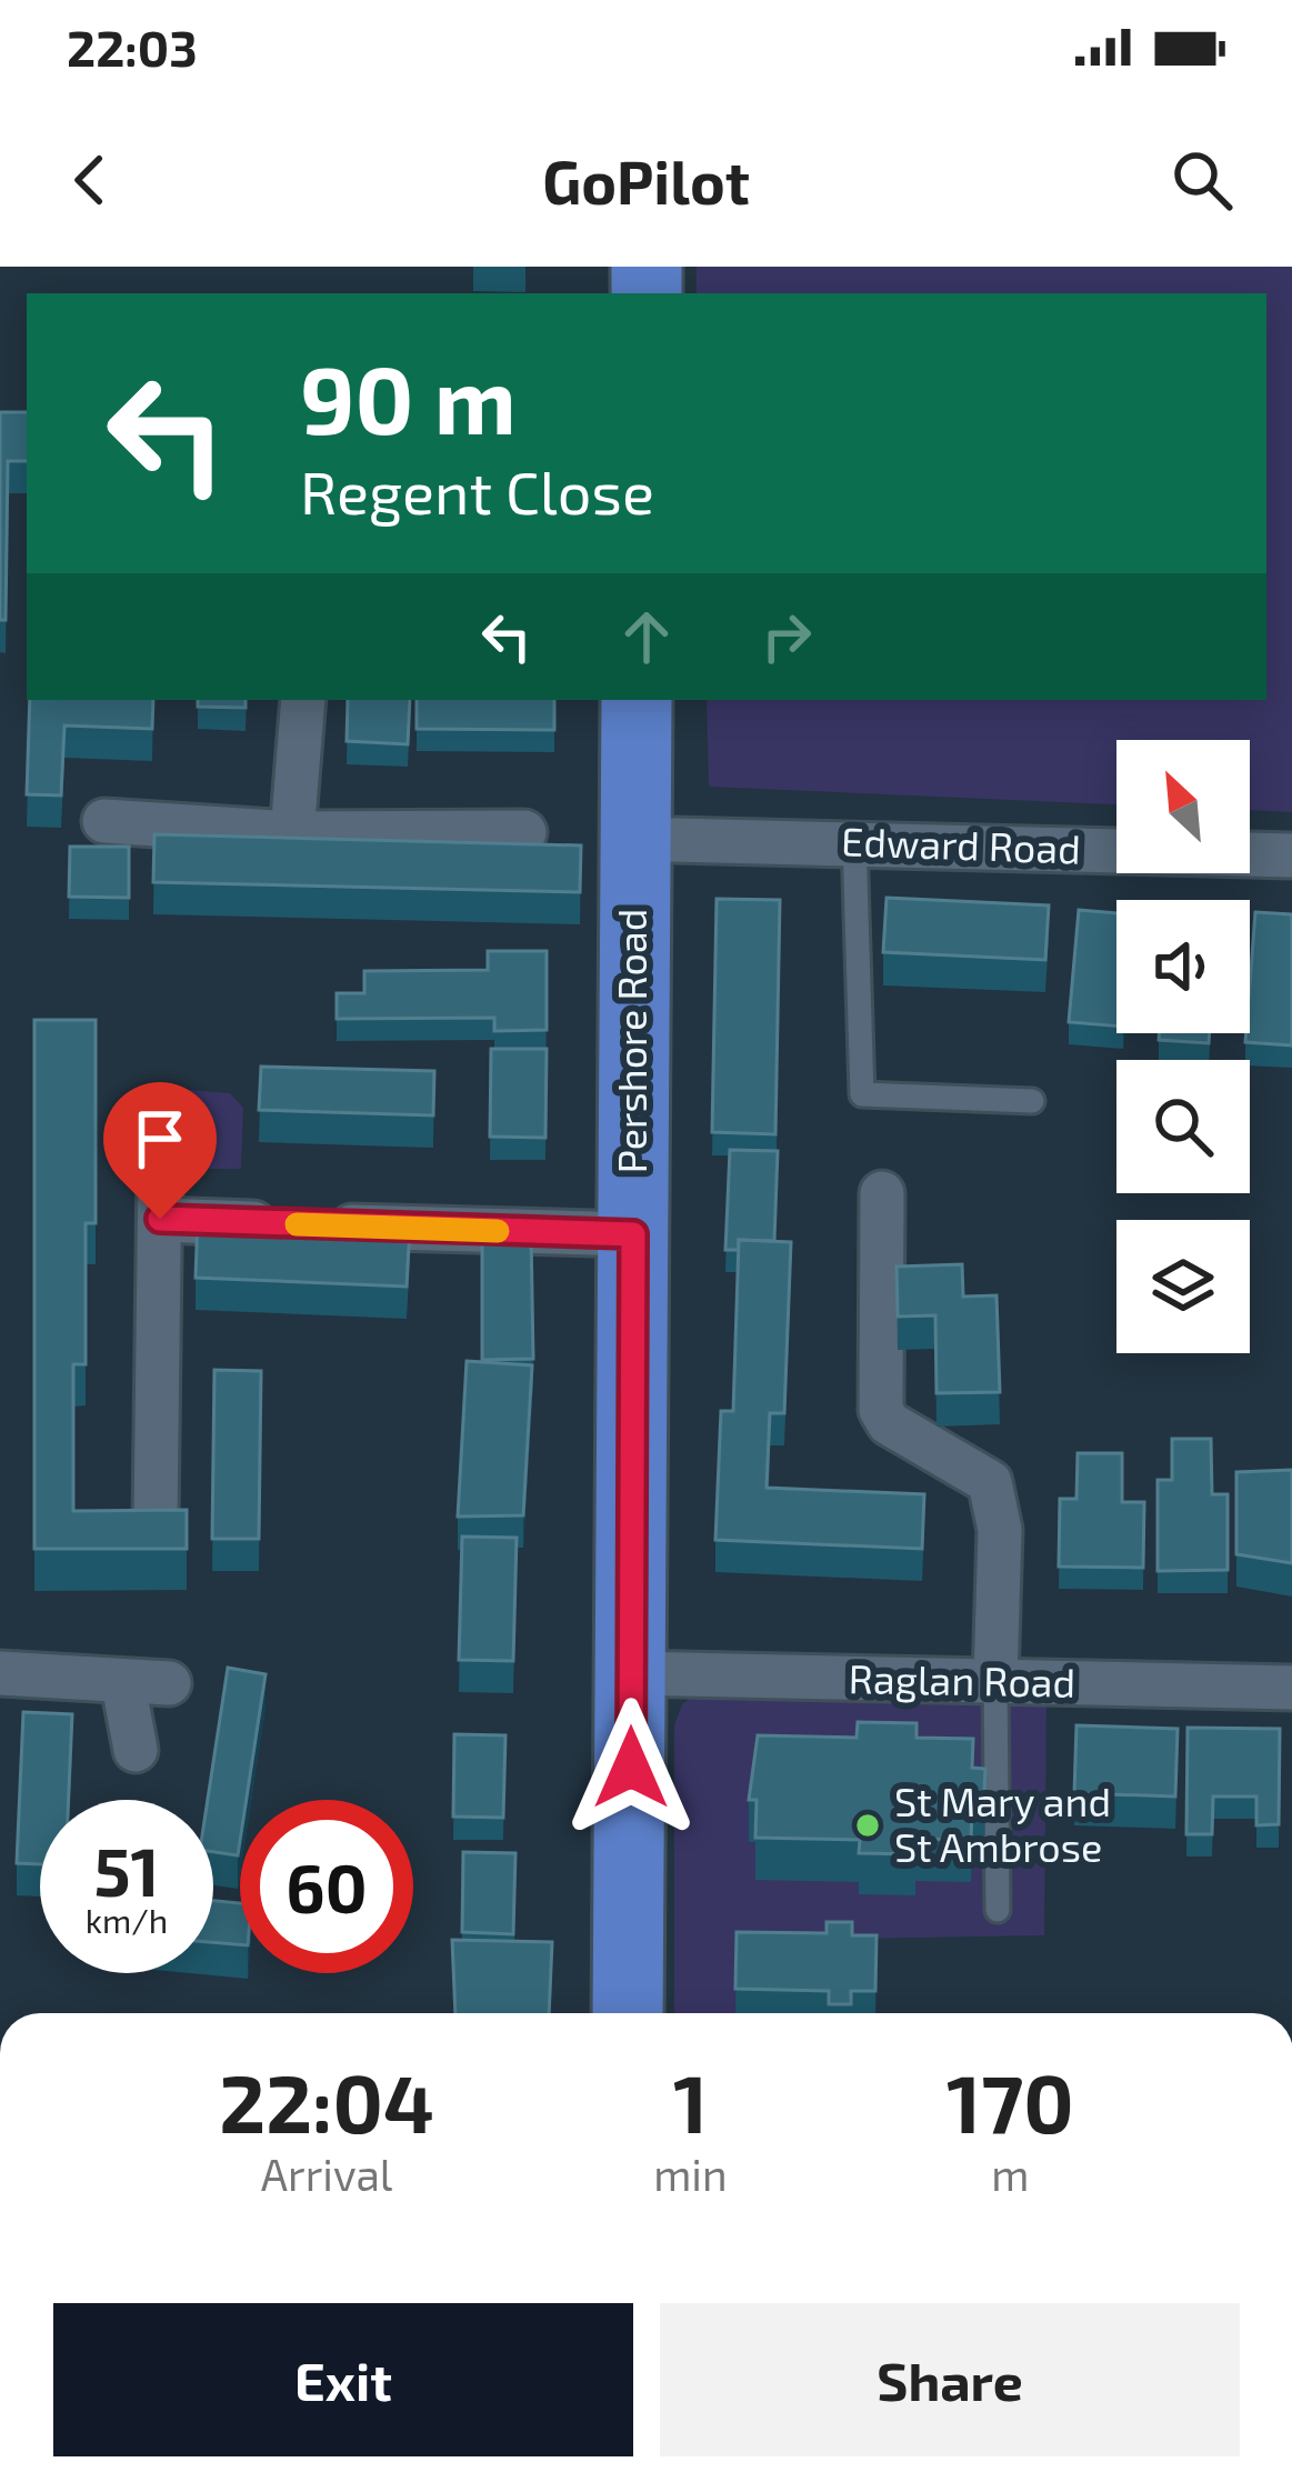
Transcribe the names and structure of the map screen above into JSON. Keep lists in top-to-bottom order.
{
  "streets": {
    "main road": ["Pershore Road"],
    "street": ["Edward Road", "Raglan Road"]
  },
  "crossings": [
    ["Edward Road", "Pershore Road"],
    ["Pershore Road", "Raglan Road"]
  ],
  "places": ["St Mary and St Ambrose"],
  "north": "top left",
  "page": {
    "status": "22:03",
    "header": "GoPilot",
    "turn": ["90 m", "Regent Close"],
    "speed": "51 km/h",
    "limit": "60",
    "eta": [
      "22:04",
      "Arrival",
      "1",
      "min",
      "170",
      "m"
    ],
    "buttons": ["Exit", "Share"]
  }
}
